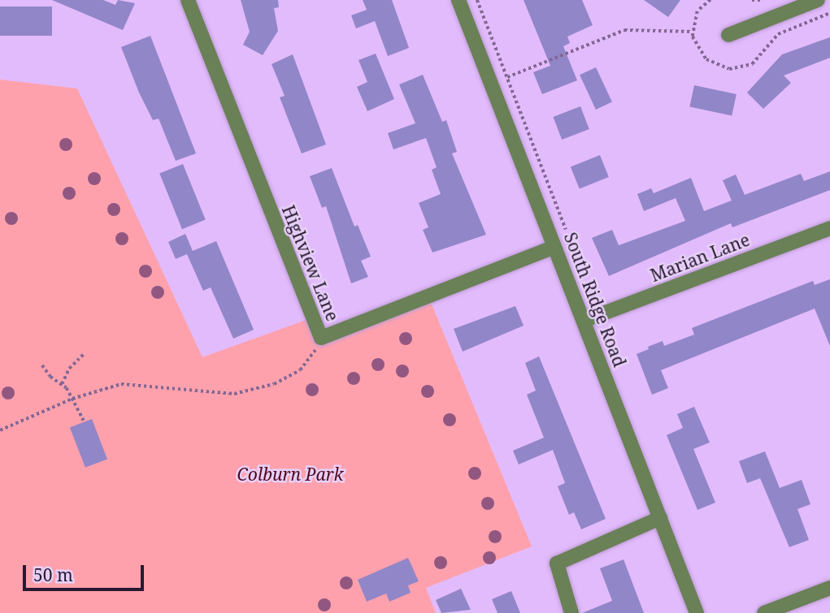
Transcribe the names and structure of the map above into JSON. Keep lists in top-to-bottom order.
{
  "streets": {
    "street": ["Marian Lane", "Highview Lane", "South Ridge Road"]
  },
  "crossings": [
    ["Marian Lane", "South Ridge Road"],
    ["Highview Lane", "South Ridge Road"]
  ],
  "parks": ["Colburn Park"],
  "scale_bar": "50 m"
}
